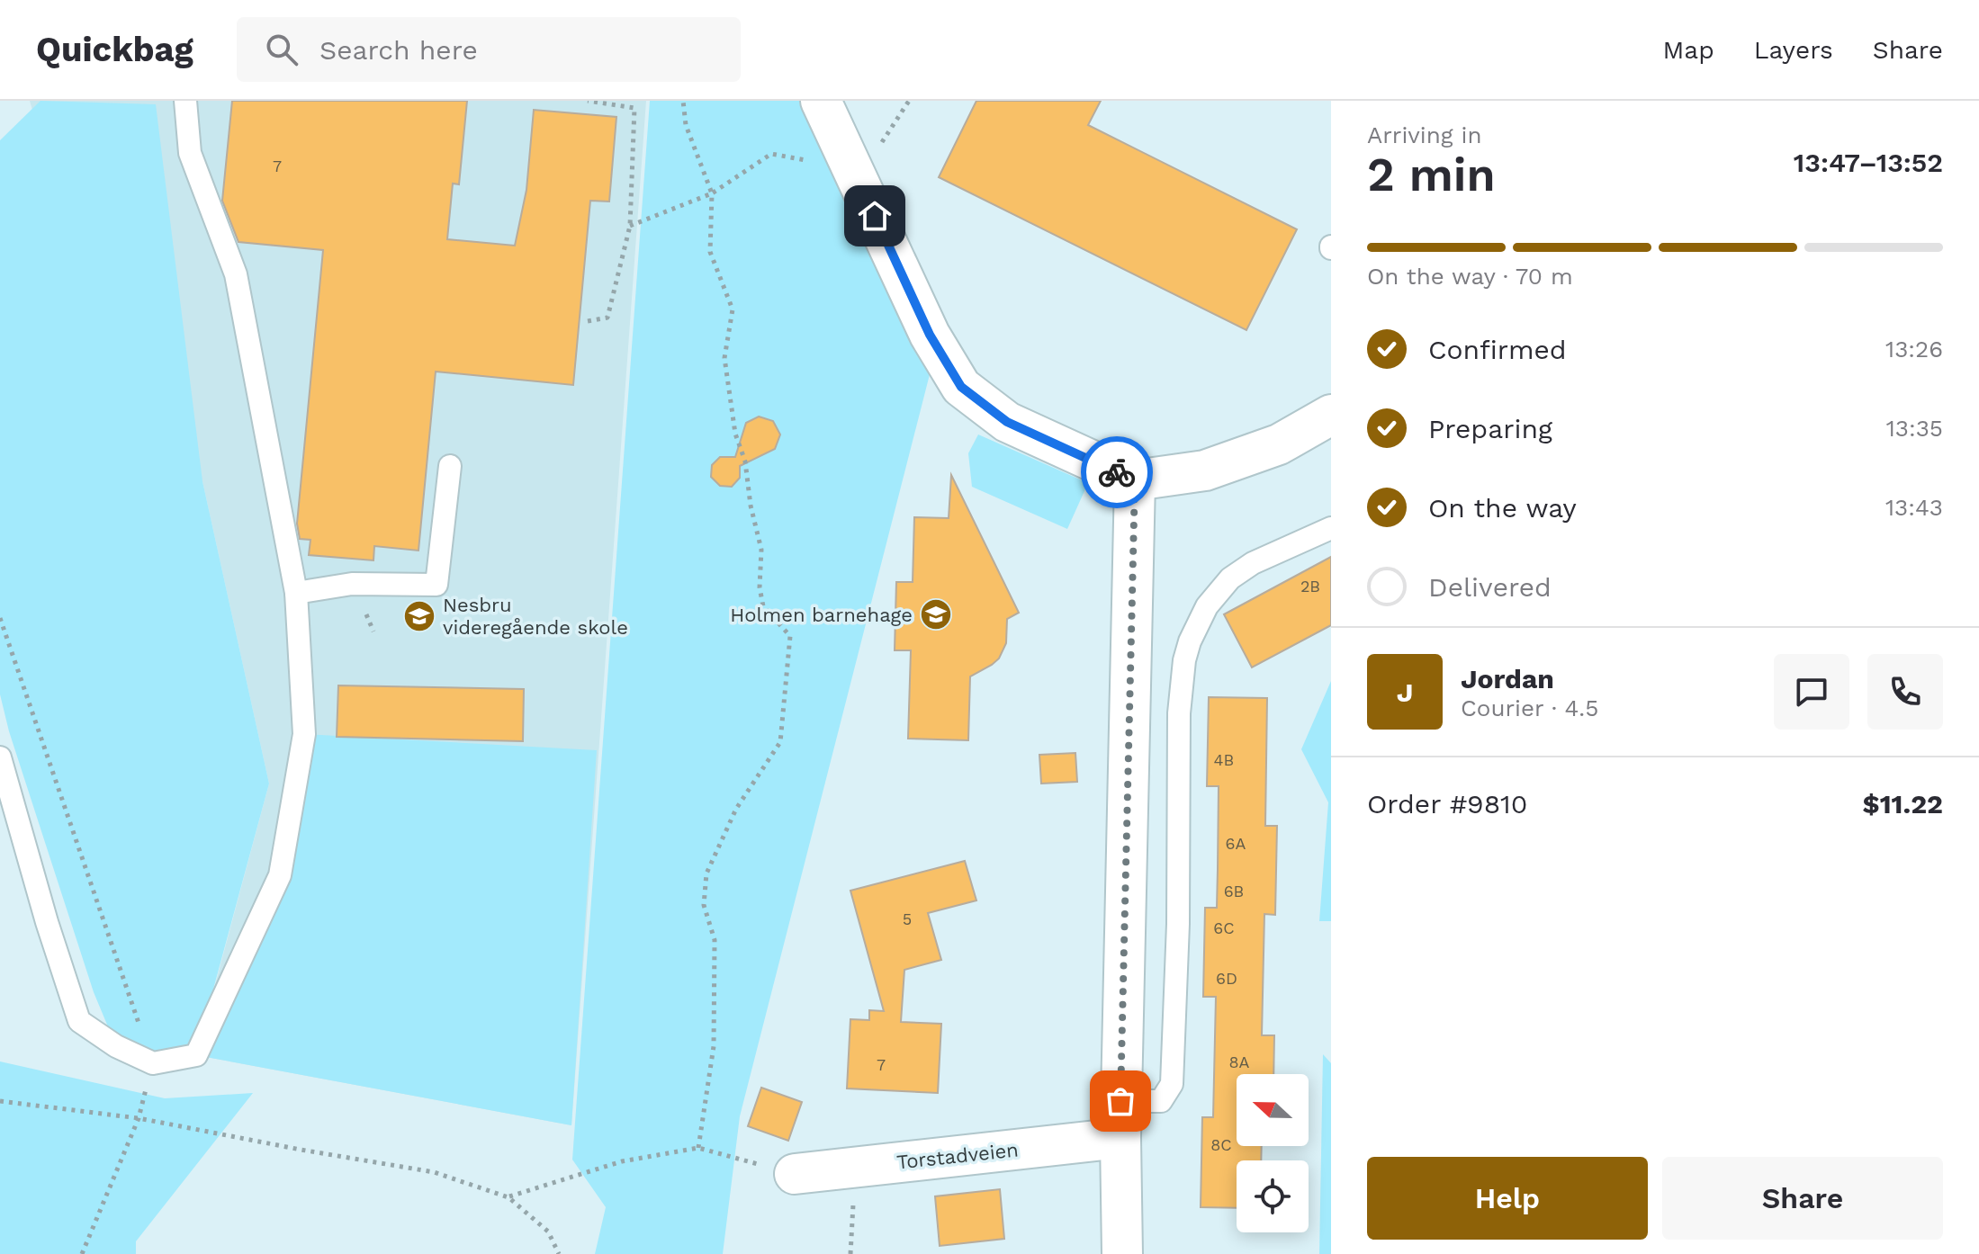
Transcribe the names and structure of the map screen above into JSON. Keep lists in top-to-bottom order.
{
  "streets": {
    "street": ["Torstadveien"]
  },
  "places": {
    "school or university": ["Holmen barnehage", "Nesbru videregående skole"]
  },
  "house_numbers": [
    "7",
    "2B",
    "4B",
    "6A",
    "6B",
    "5",
    "6C",
    "6D",
    "8A",
    "7",
    "8C"
  ],
  "north": "left",
  "page": {
    "header": "Quickbag",
    "search": "Search here",
    "nav": ["Map", "Layers", "Share"],
    "heading": ["2 min", "Arriving in", "13:47–13:52"],
    "panel": [
      "Jordan",
      "Courier · 4.5",
      "Order #9810",
      "$11.22"
    ],
    "bar": "On the way · 70 m",
    "list": [
      ["Confirmed", "13:26"],
      ["Preparing", "13:35"],
      ["On the way", "13:43"],
      "Delivered"
    ],
    "round": "J",
    "buttons": ["Help", "Share"]
  }
}
